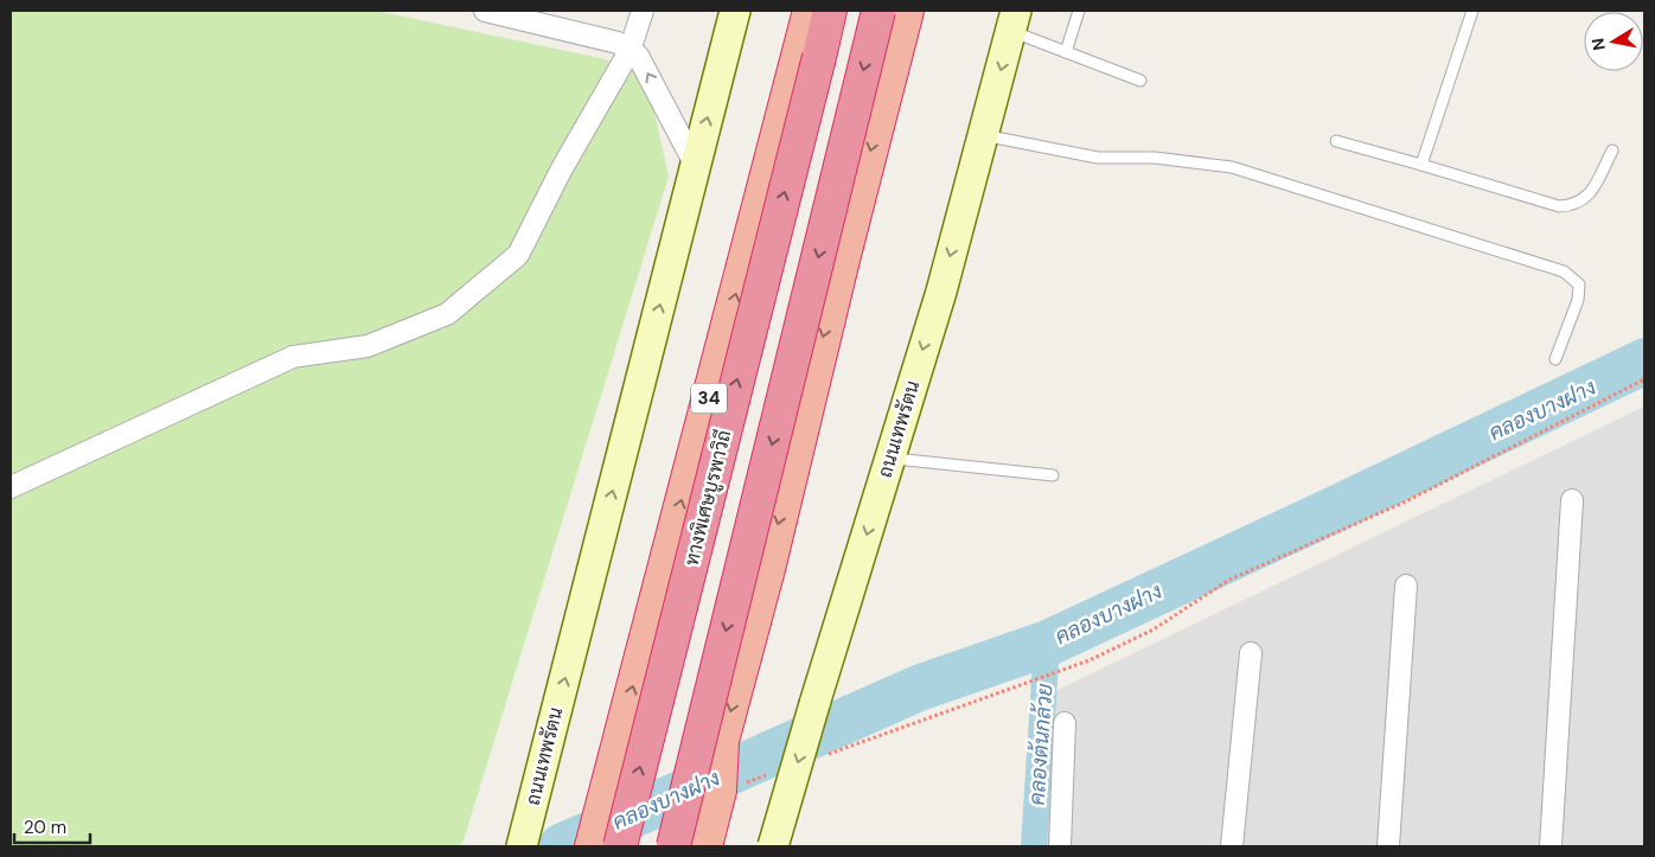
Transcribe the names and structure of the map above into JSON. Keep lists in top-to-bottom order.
{
  "streets": {
    "highway": ["34", "ทางพิเศษบูรพาวิถี"],
    "main road": ["ถนนเทพรัตน"]
  },
  "water": ["คลองบางฝาง", "คลองต้นกล้วย"],
  "scale_bar": "20 m",
  "north": "left"
}
